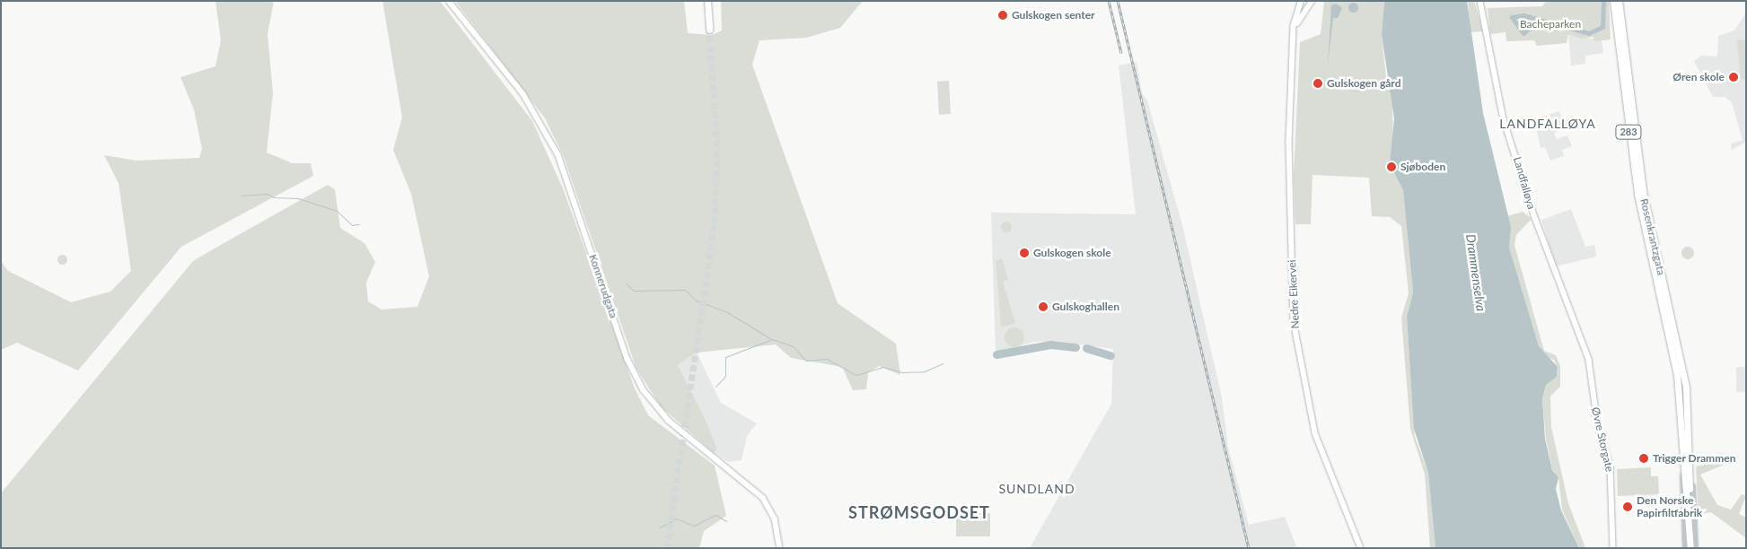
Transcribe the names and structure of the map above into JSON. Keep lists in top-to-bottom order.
{
  "streets": {
    "main road": [
      "283",
      "Landfalløya",
      "Rosenkrantzgata",
      "Konnerudgata",
      "Nedre Eikervei",
      "Øvre Storgate"
    ]
  },
  "crossings": [
    ["Landfalløya", "Øvre Storgate"]
  ],
  "districts": ["LANDFALLØYA", "SUNDLAND", "STRØMSGODSET"],
  "water": ["Drammenselva"],
  "parks": ["Bacheparken"],
  "places": [
    "Gulskogen senter",
    "Øren skole",
    "Gulskogen gård",
    "Sjøboden",
    "Gulskogen skole",
    "Gulskoghallen",
    "Trigger Drammen",
    "Den Norske Papirfiltfabrik"
  ]
}
